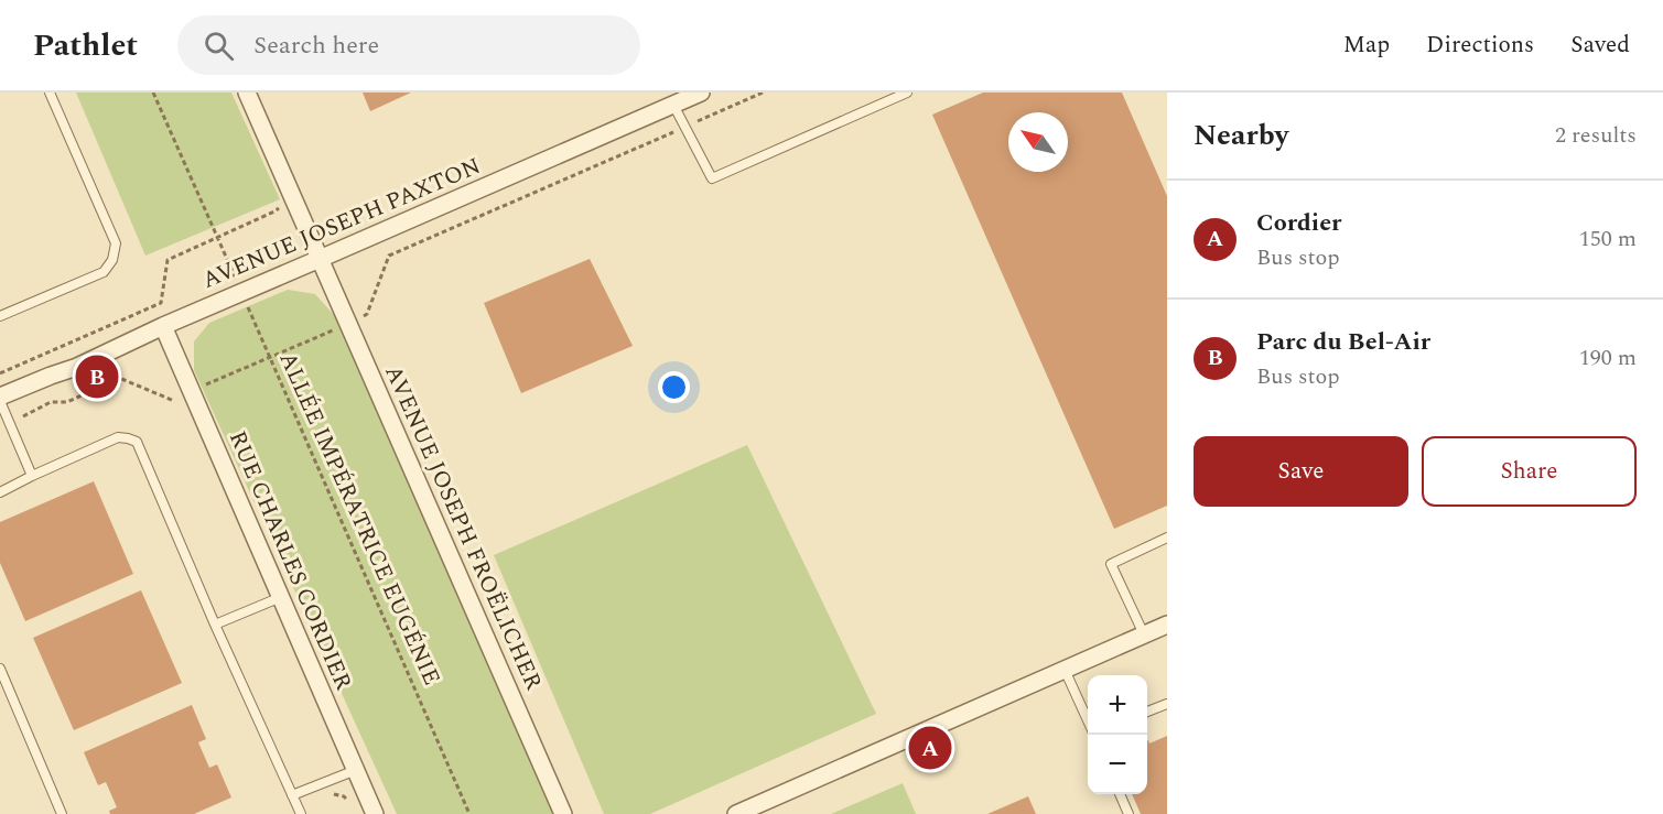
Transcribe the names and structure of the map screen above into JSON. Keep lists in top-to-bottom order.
{
  "streets": {
    "street": ["AVENUE JOSEPH PAXTON", "AVENUE JOSEPH FROËLICHER", "RUE CHARLES CORDIER"],
    "path": ["ALLÉE IMPÉRATRICE EUGÉNIE"]
  },
  "crossings": [
    ["AVENUE JOSEPH PAXTON", "ALLÉE IMPÉRATRICE EUGÉNIE"],
    ["AVENUE JOSEPH PAXTON", "AVENUE JOSEPH FROËLICHER"],
    ["AVENUE JOSEPH PAXTON", "RUE CHARLES CORDIER"]
  ],
  "north": "top left",
  "page": {
    "header": "Pathlet",
    "search": "Search here",
    "nav": ["Map", "Directions", "Saved"],
    "heading": ["Nearby", "2 results"],
    "list": [
      {
        "mark": "A",
        "name": "Cordier",
        "note": "Bus stop",
        "value": "150 m"
      },
      {
        "mark": "B",
        "name": "Parc du Bel-Air",
        "note": "Bus stop",
        "value": "190 m"
      }
    ],
    "pins": ["B", "A"],
    "buttons": ["Save", "Share"],
    "map_buttons": ["+", "−"]
  }
}
